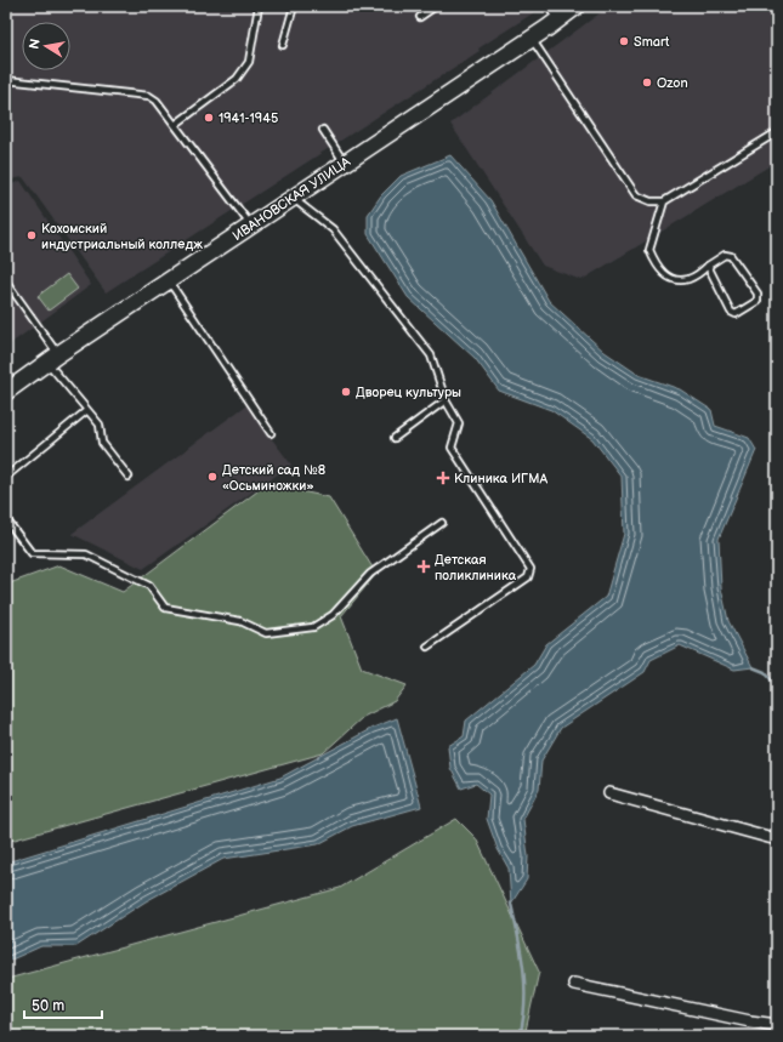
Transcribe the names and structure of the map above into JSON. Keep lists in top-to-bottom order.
{
  "streets": {
    "main road": ["ИВАНОВСКАЯ УЛИЦА"]
  },
  "places": {
    "other": [
      "Smart",
      "Ozon",
      "1941-1945",
      "Кохомский индустриальный колледж",
      "Дворец культуры",
      "Детский сад №8 «Осьминожки»"
    ],
    "health": ["Клиника ИГМА", "Детская поликлиника"]
  },
  "scale_bar": "50 m",
  "north": "left"
}
